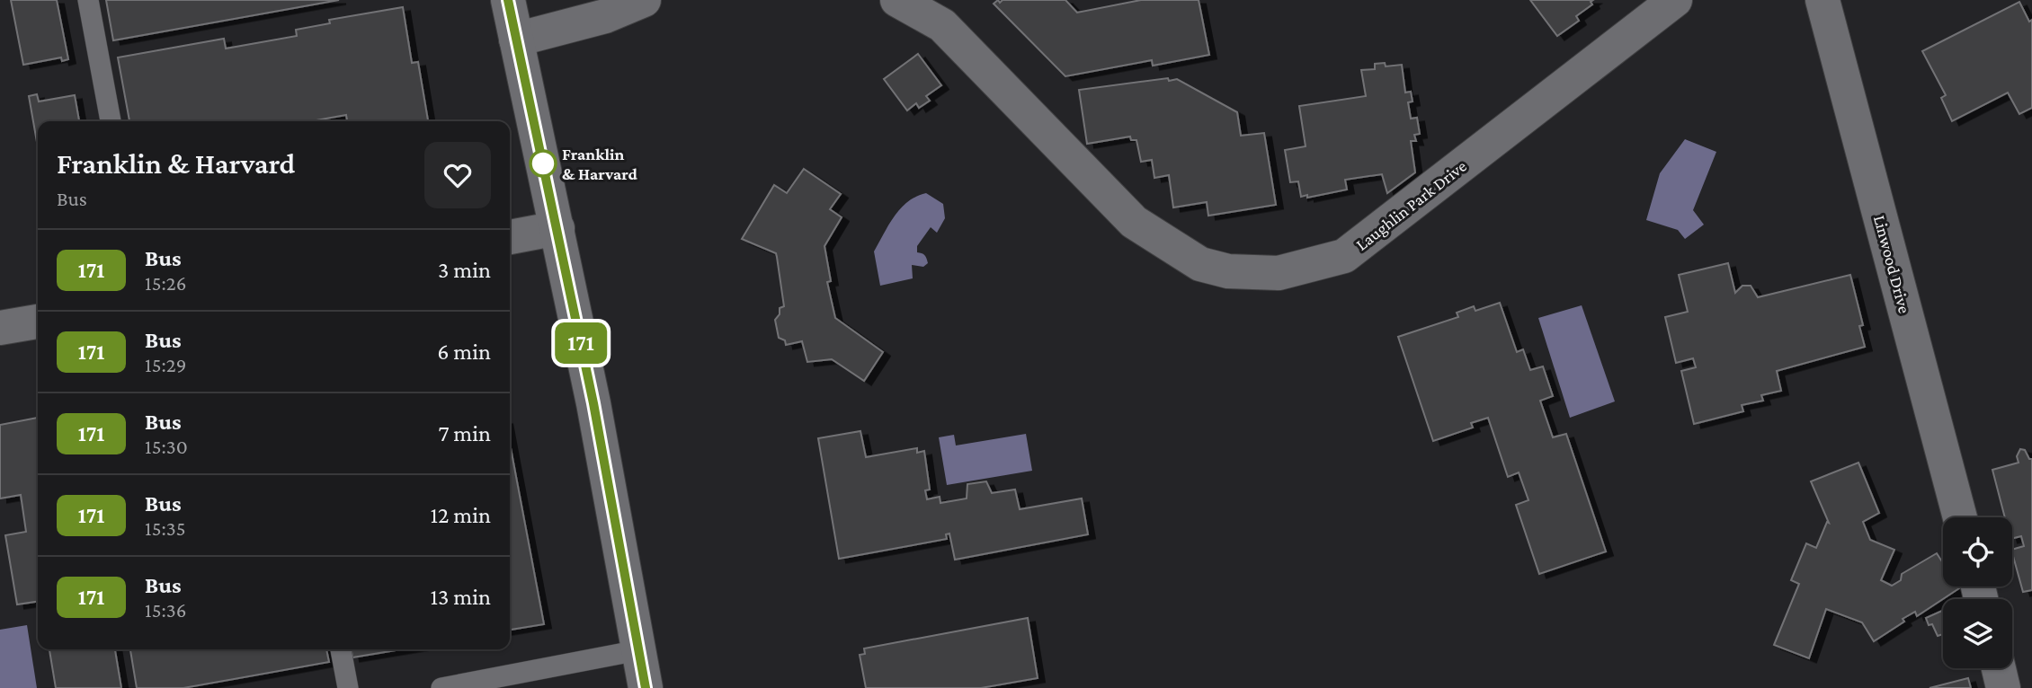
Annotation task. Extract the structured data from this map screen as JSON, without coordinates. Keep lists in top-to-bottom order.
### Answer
{
  "streets": {
    "street": ["Laughlin Park Drive", "Linwood Drive"]
  },
  "places": ["Franklin & Harvard"],
  "lines": ["bus line 171"],
  "page": {
    "on_map": "171",
    "heading": ["Franklin & Harvard", "Bus"],
    "list": [
      {
        "mark": "171",
        "name": "Bus",
        "note": "15:26",
        "value": "3 min"
      },
      {
        "mark": "171",
        "name": "Bus",
        "note": "15:29",
        "value": "6 min"
      },
      {
        "mark": "171",
        "name": "Bus",
        "note": "15:30",
        "value": "7 min"
      },
      {
        "mark": "171",
        "name": "Bus",
        "note": "15:35",
        "value": "12 min"
      },
      {
        "mark": "171",
        "name": "Bus",
        "note": "15:36",
        "value": "13 min"
      }
    ]
  }
}
